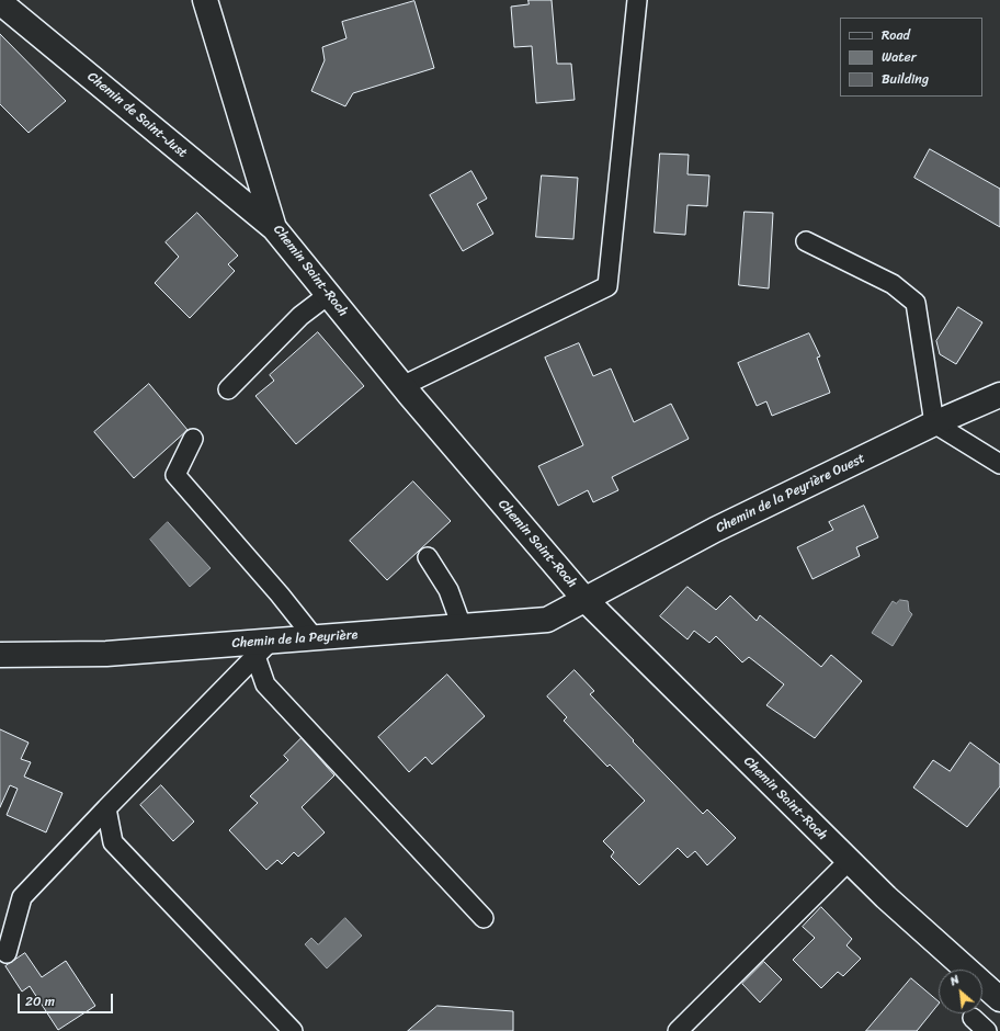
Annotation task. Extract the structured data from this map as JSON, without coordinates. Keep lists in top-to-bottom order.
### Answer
{
  "streets": {
    "street": [
      "Chemin de Saint-Just",
      "Chemin Saint-Roch",
      "Chemin de la Peyrière Ouest",
      "Chemin de la Peyrière"
    ]
  },
  "crossings": [
    ["Chemin de Saint-Just", "Chemin Saint-Roch"],
    ["Chemin Saint-Roch", "Chemin de la Peyrière Ouest"],
    ["Chemin Saint-Roch", "Chemin de la Peyrière"],
    ["Chemin de la Peyrière Ouest", "Chemin de la Peyrière"]
  ],
  "legend": ["Road", "Water", "Building"],
  "scale_bar": "20 m",
  "north": "top left"
}
